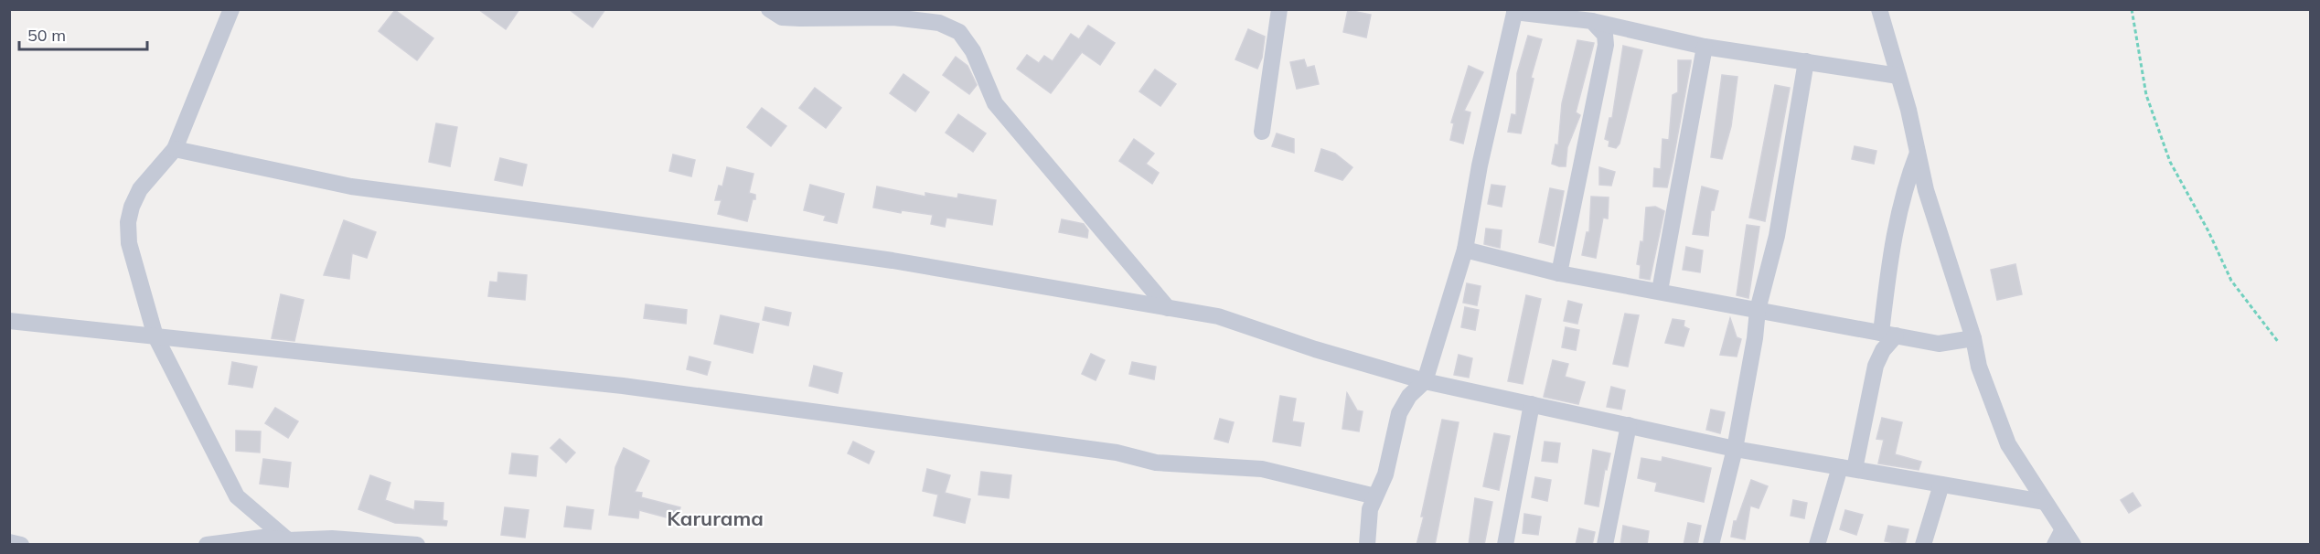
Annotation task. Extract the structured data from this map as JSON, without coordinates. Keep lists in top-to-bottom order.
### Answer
{
  "districts": ["Karurama"],
  "scale_bar": "50 m"
}
